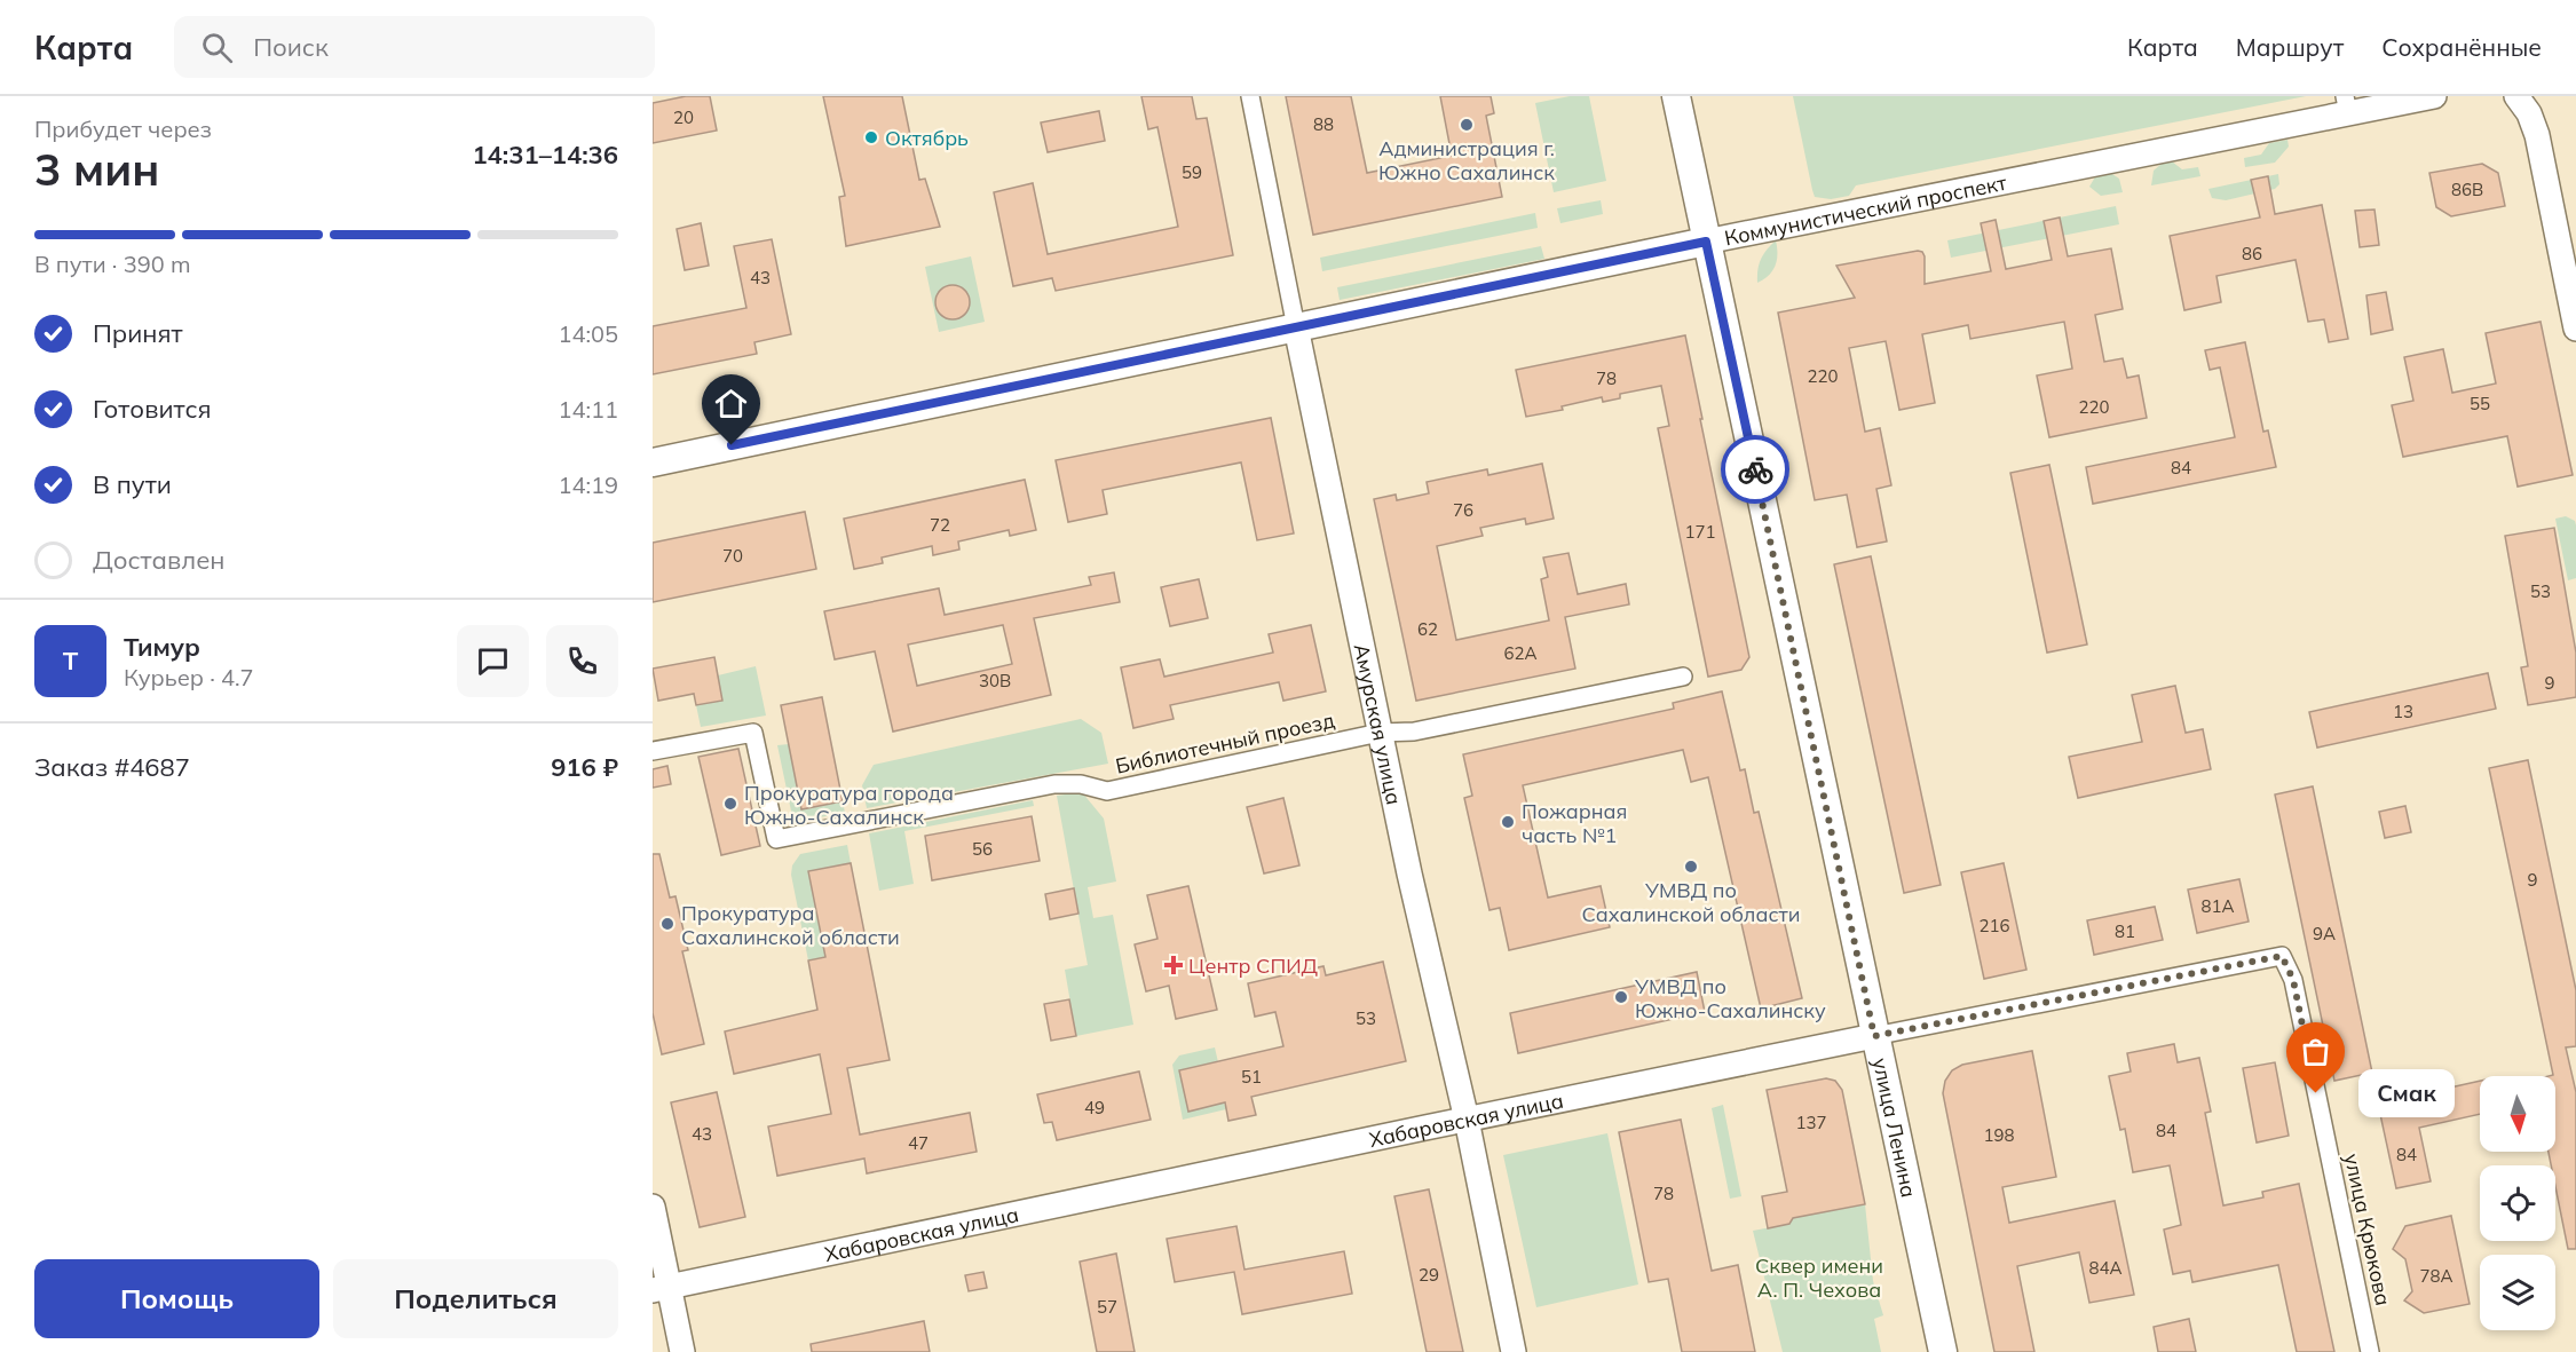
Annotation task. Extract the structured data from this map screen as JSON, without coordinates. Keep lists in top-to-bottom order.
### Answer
{
  "streets": {
    "main road": ["Коммунистический проспект", "улица Ленина"],
    "street": [
      "Амурская улица",
      "Библиотечный проезд",
      "Хабаровская улица",
      "улица Крюкова"
    ]
  },
  "crossings": [
    ["Коммунистический проспект", "Амурская улица"],
    ["Коммунистический проспект", "улица Ленина"],
    ["Амурская улица", "Библиотечный проезд"],
    ["Амурская улица", "Хабаровская улица"],
    ["Хабаровская улица", "улица Ленина"],
    ["Хабаровская улица", "улица Крюкова"]
  ],
  "parks": ["Сквер имени А. П. Чехова"],
  "places": {
    "other": [
      "Администрация г. Южно Сахалинск",
      "Октябрь",
      "Прокуратура города Южно-Сахалинск",
      "Пожарная часть №1",
      "УМВД по Сахалинской области",
      "Прокуратура Сахалинской области",
      "УМВД по Южно-Сахалинску",
      "Смак"
    ],
    "health": ["Центр СПИД"]
  },
  "house_numbers": [
    "20",
    "88",
    "59",
    "86В",
    "86",
    "43",
    "220",
    "78",
    "55",
    "220",
    "84",
    "76",
    "72",
    "171",
    "70",
    "53",
    "62",
    "62А",
    "30В",
    "9",
    "13",
    "56",
    "9",
    "81А",
    "216",
    "81",
    "9А",
    "53",
    "51",
    "49",
    "137",
    "84",
    "43",
    "198",
    "47",
    "84",
    "78",
    "84А",
    "29",
    "78А",
    "57"
  ],
  "north": "bottom",
  "page": {
    "header": "Карта",
    "search": "Поиск",
    "nav": ["Карта", "Маршрут", "Сохранённые"],
    "heading": ["3 мин", "Прибудет через", "14:31–14:36"],
    "panel": [
      "Тимур",
      "Курьер · 4.7",
      "Заказ #4687",
      "916 ₽"
    ],
    "bar": "В пути · 390 m",
    "list": [
      ["Принят", "14:05"],
      ["Готовится", "14:11"],
      ["В пути", "14:19"],
      "Доставлен"
    ],
    "round": "Т",
    "bubble": "Смак",
    "buttons": ["Помощь", "Поделиться"]
  }
}
